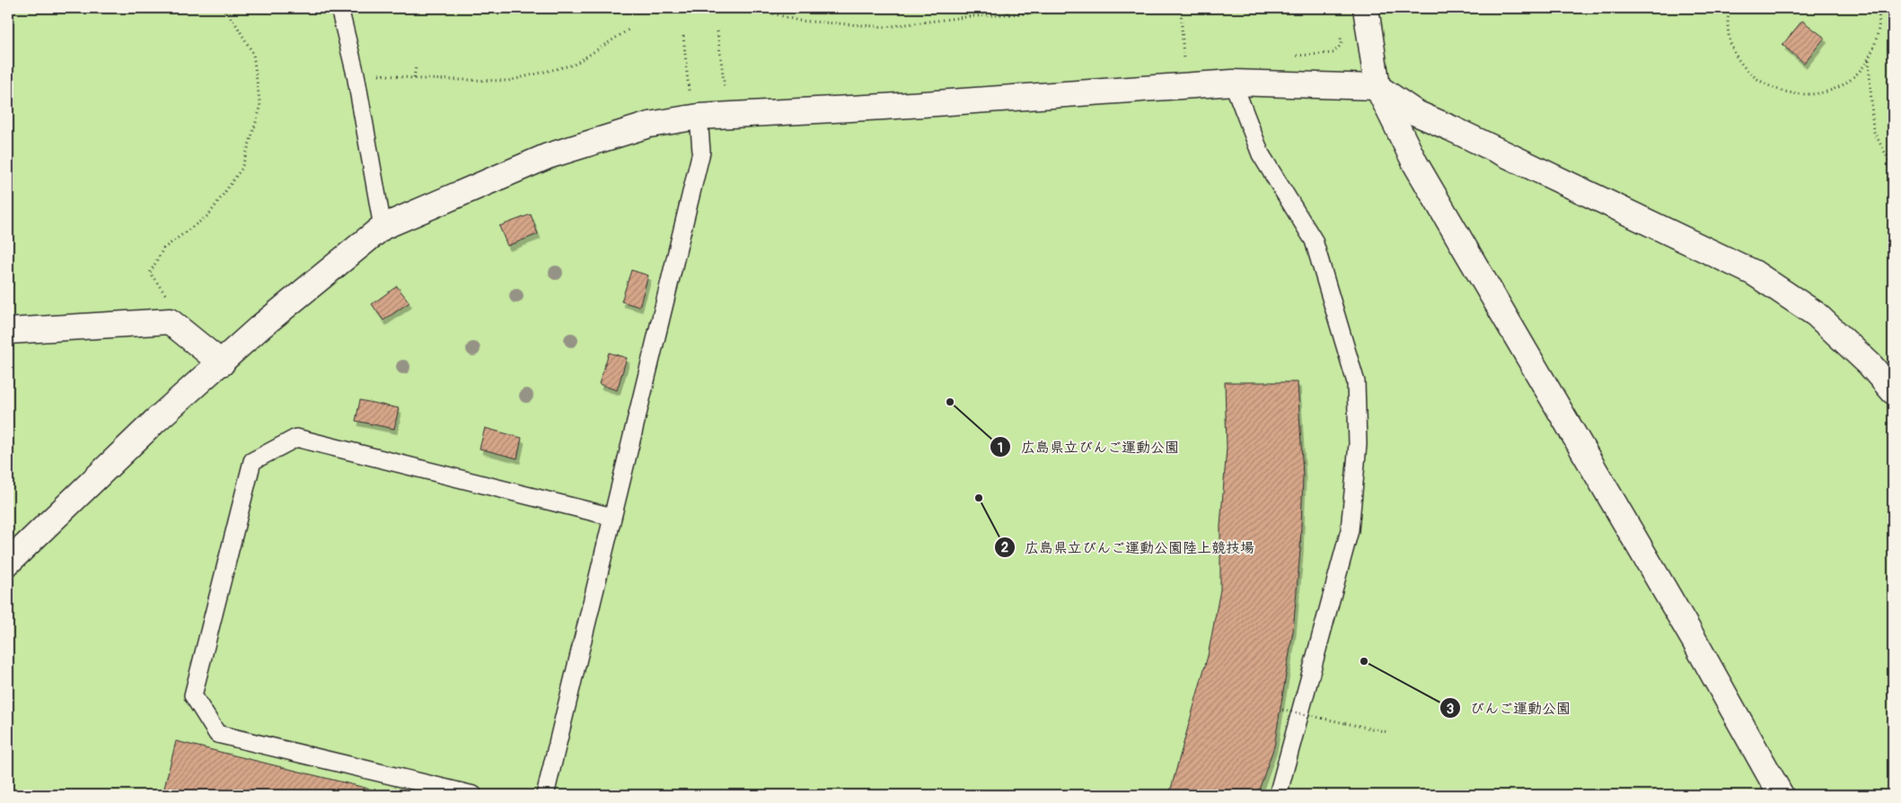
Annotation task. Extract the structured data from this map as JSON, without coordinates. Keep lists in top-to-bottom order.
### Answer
{
  "places": ["広島県立びんご運動公園", "広島県立びんご運動公園陸上競技場", "びんご運動公園"]
}
